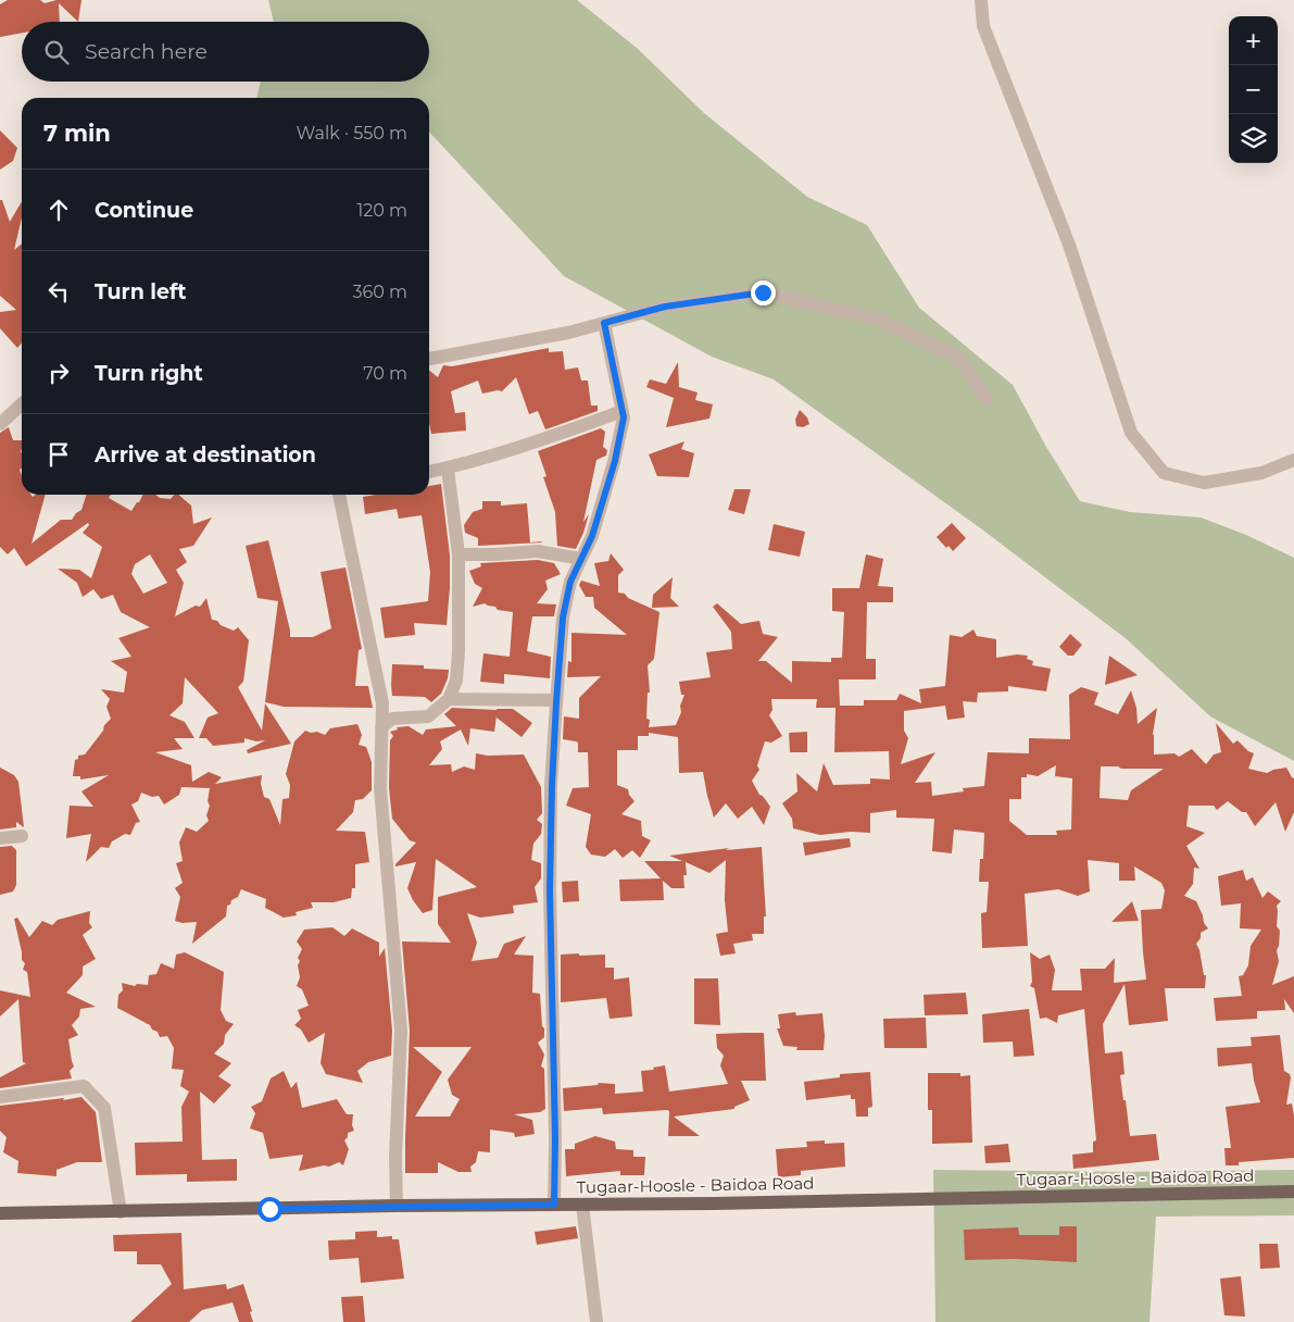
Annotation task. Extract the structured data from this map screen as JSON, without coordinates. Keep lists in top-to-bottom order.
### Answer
{
  "streets": {
    "main road": ["Tugaar-Hoosle - Baidoa Road"]
  },
  "page": {
    "map_buttons": ["+", "−"],
    "search": "Search here",
    "heading": ["7 min", "Walk · 550 m"],
    "list": [
      ["Continue", "120 m"],
      ["Turn left", "360 m"],
      ["Turn right", "70 m"],
      "Arrive at destination"
    ]
  }
}
